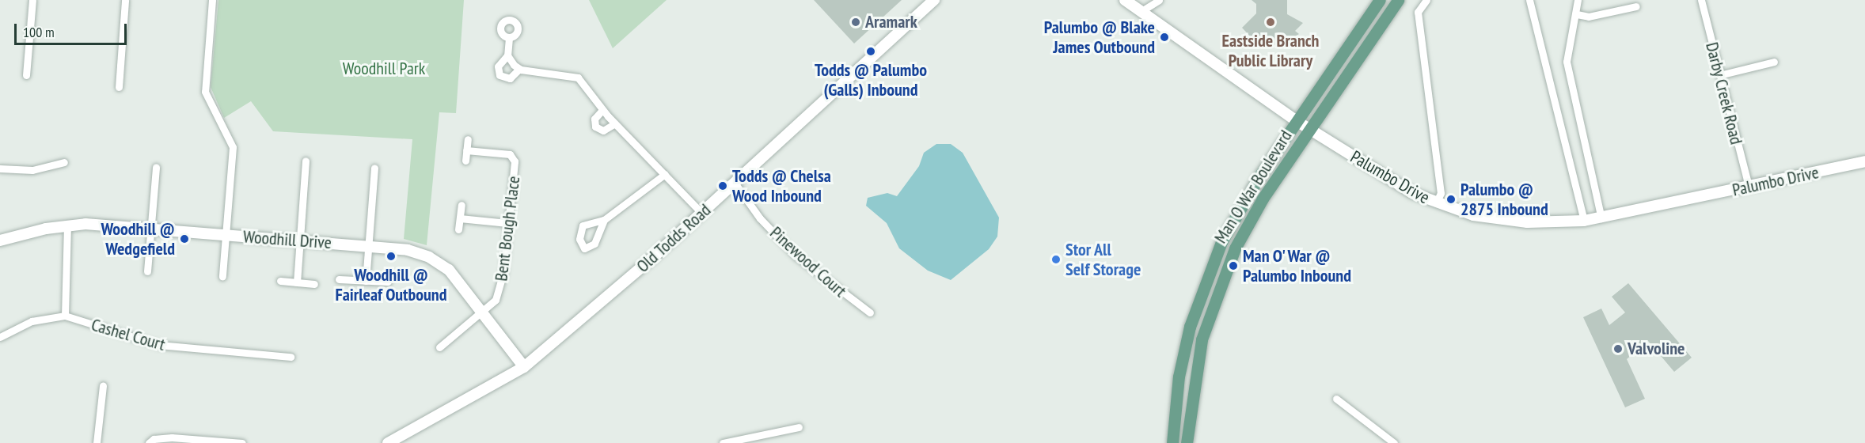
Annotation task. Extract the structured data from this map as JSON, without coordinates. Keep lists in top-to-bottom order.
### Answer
{
  "streets": {
    "main road": ["Man O War Boulevard"],
    "street": [
      "Darby Creek Road",
      "Palumbo Drive",
      "Bent Bough Place",
      "Old Todds Road",
      "Woodhill Drive",
      "Pinewood Court",
      "Cashel Court"
    ]
  },
  "crossings": [
    ["Darby Creek Road", "Palumbo Drive"],
    ["Palumbo Drive", "Man O War Boulevard"],
    ["Bent Bough Place", "Woodhill Drive"],
    ["Old Todds Road", "Woodhill Drive"],
    ["Old Todds Road", "Pinewood Court"]
  ],
  "parks": ["Woodhill Park"],
  "places": [
    "Aramark",
    "Eastside Branch Public Library",
    "Palumbo @ Blake James Outbound",
    "Todds @ Palumbo (Galls) Inbound",
    "Todds @ Chelsa Wood Inbound",
    "Palumbo @ 2875 Inbound",
    "Woodhill @ Wedgefield",
    "Woodhill @ Fairleaf Outbound",
    "Stor All Self Storage",
    "Man O' War @ Palumbo Inbound",
    "Valvoline"
  ],
  "scale_bar": "100 m"
}
